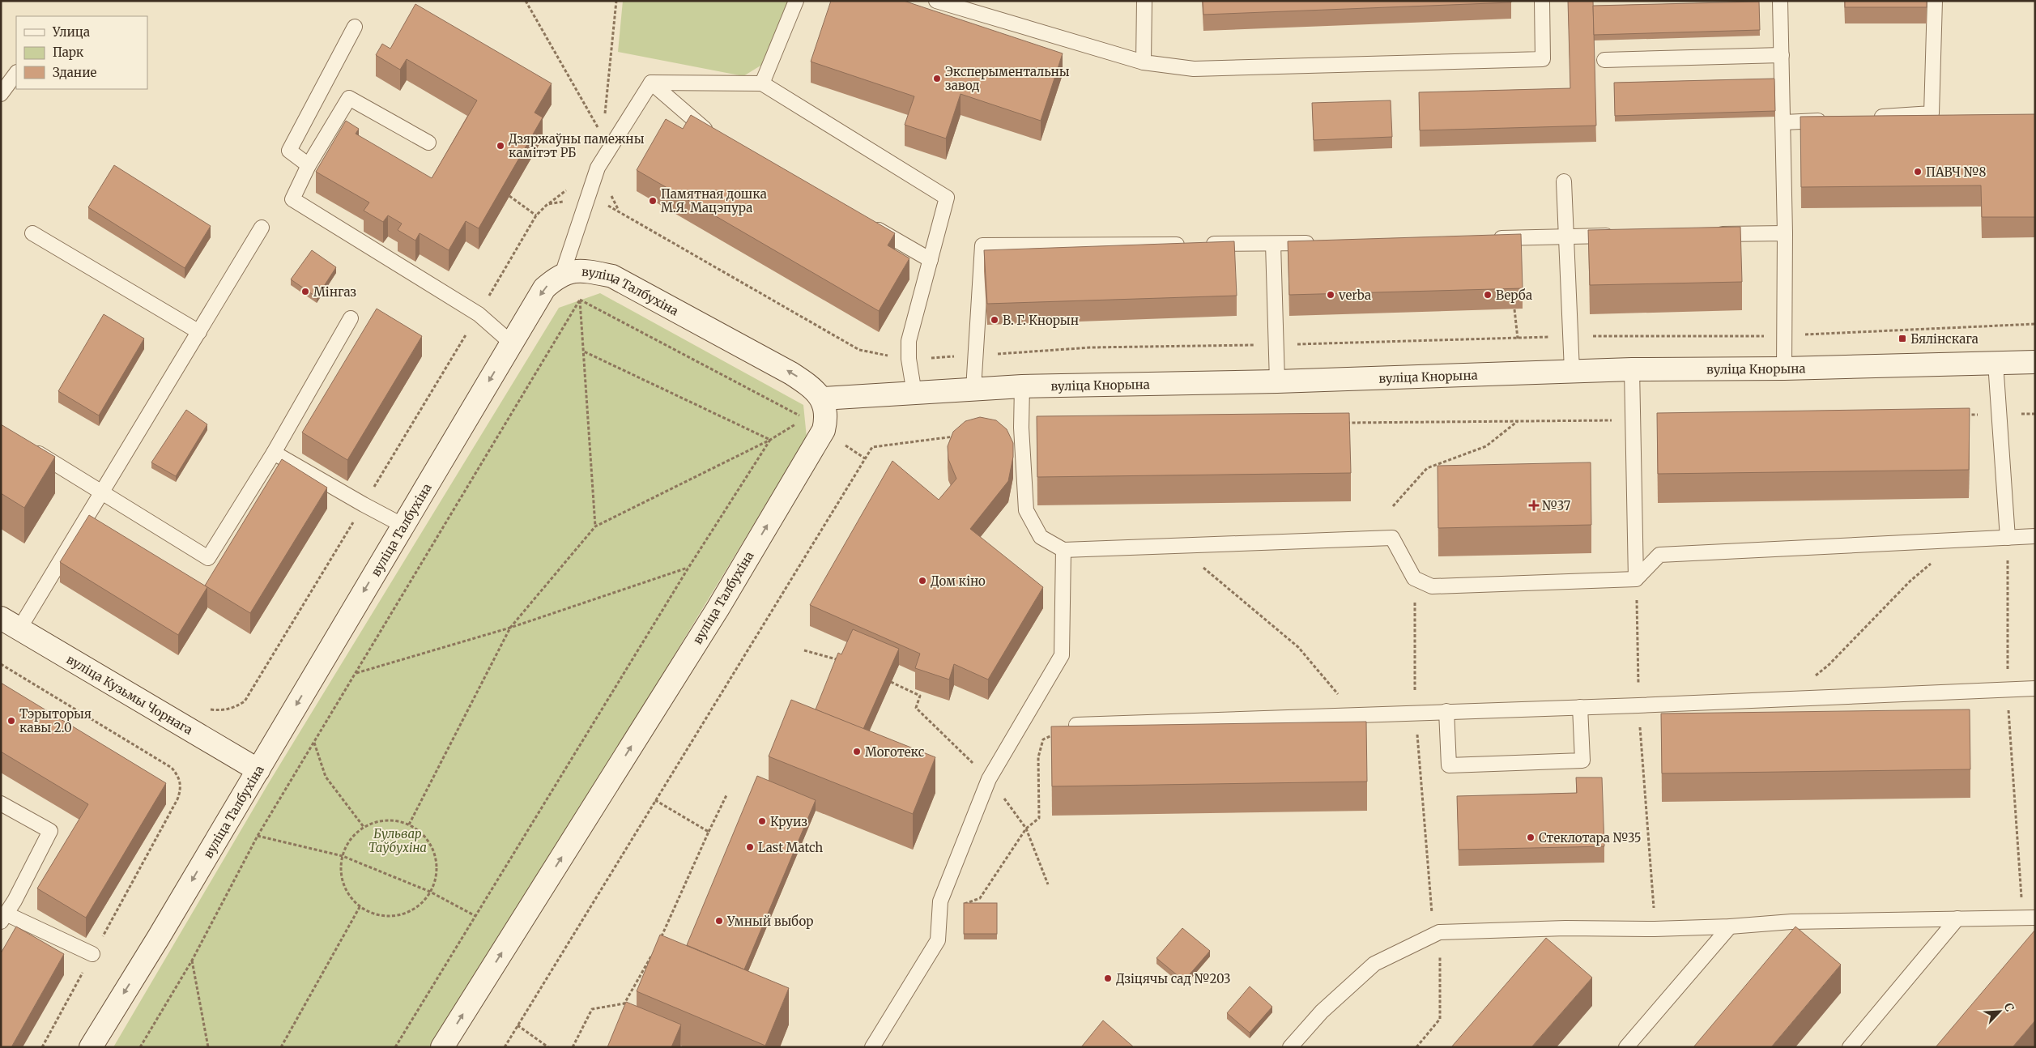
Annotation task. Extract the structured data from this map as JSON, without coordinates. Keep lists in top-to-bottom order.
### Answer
{
  "streets": {
    "main road": ["вуліца Талбухіна", "вуліца Кнорына", "вуліца Кузьмы Чорнага"]
  },
  "crossings": [
    ["вуліца Талбухіна", "вуліца Кнорына"],
    ["вуліца Талбухіна", "вуліца Кузьмы Чорнага"]
  ],
  "parks": ["Бульвар Таўбухіна"],
  "places": {
    "other": [
      "Эксперыментальны завод",
      "Дзяржаўны памежны камітэт РБ",
      "ПАВЧ №8",
      "Памятная дошка М.Я. Мацэпура",
      "Мінгаз",
      "verba",
      "Верба",
      "В. Г. Кнорын",
      "Дом кіно",
      "Тэрыторыя кавы 2.0",
      "Моготекс",
      "Круиз",
      "Стеклотара №35",
      "Last Match",
      "Умный выбор",
      "Дзіцячы сад №203"
    ],
    "transit": ["Бялінскага"],
    "health": ["№37"]
  },
  "legend": ["Улица", "Парк", "Здание"],
  "north": "top right"
}
